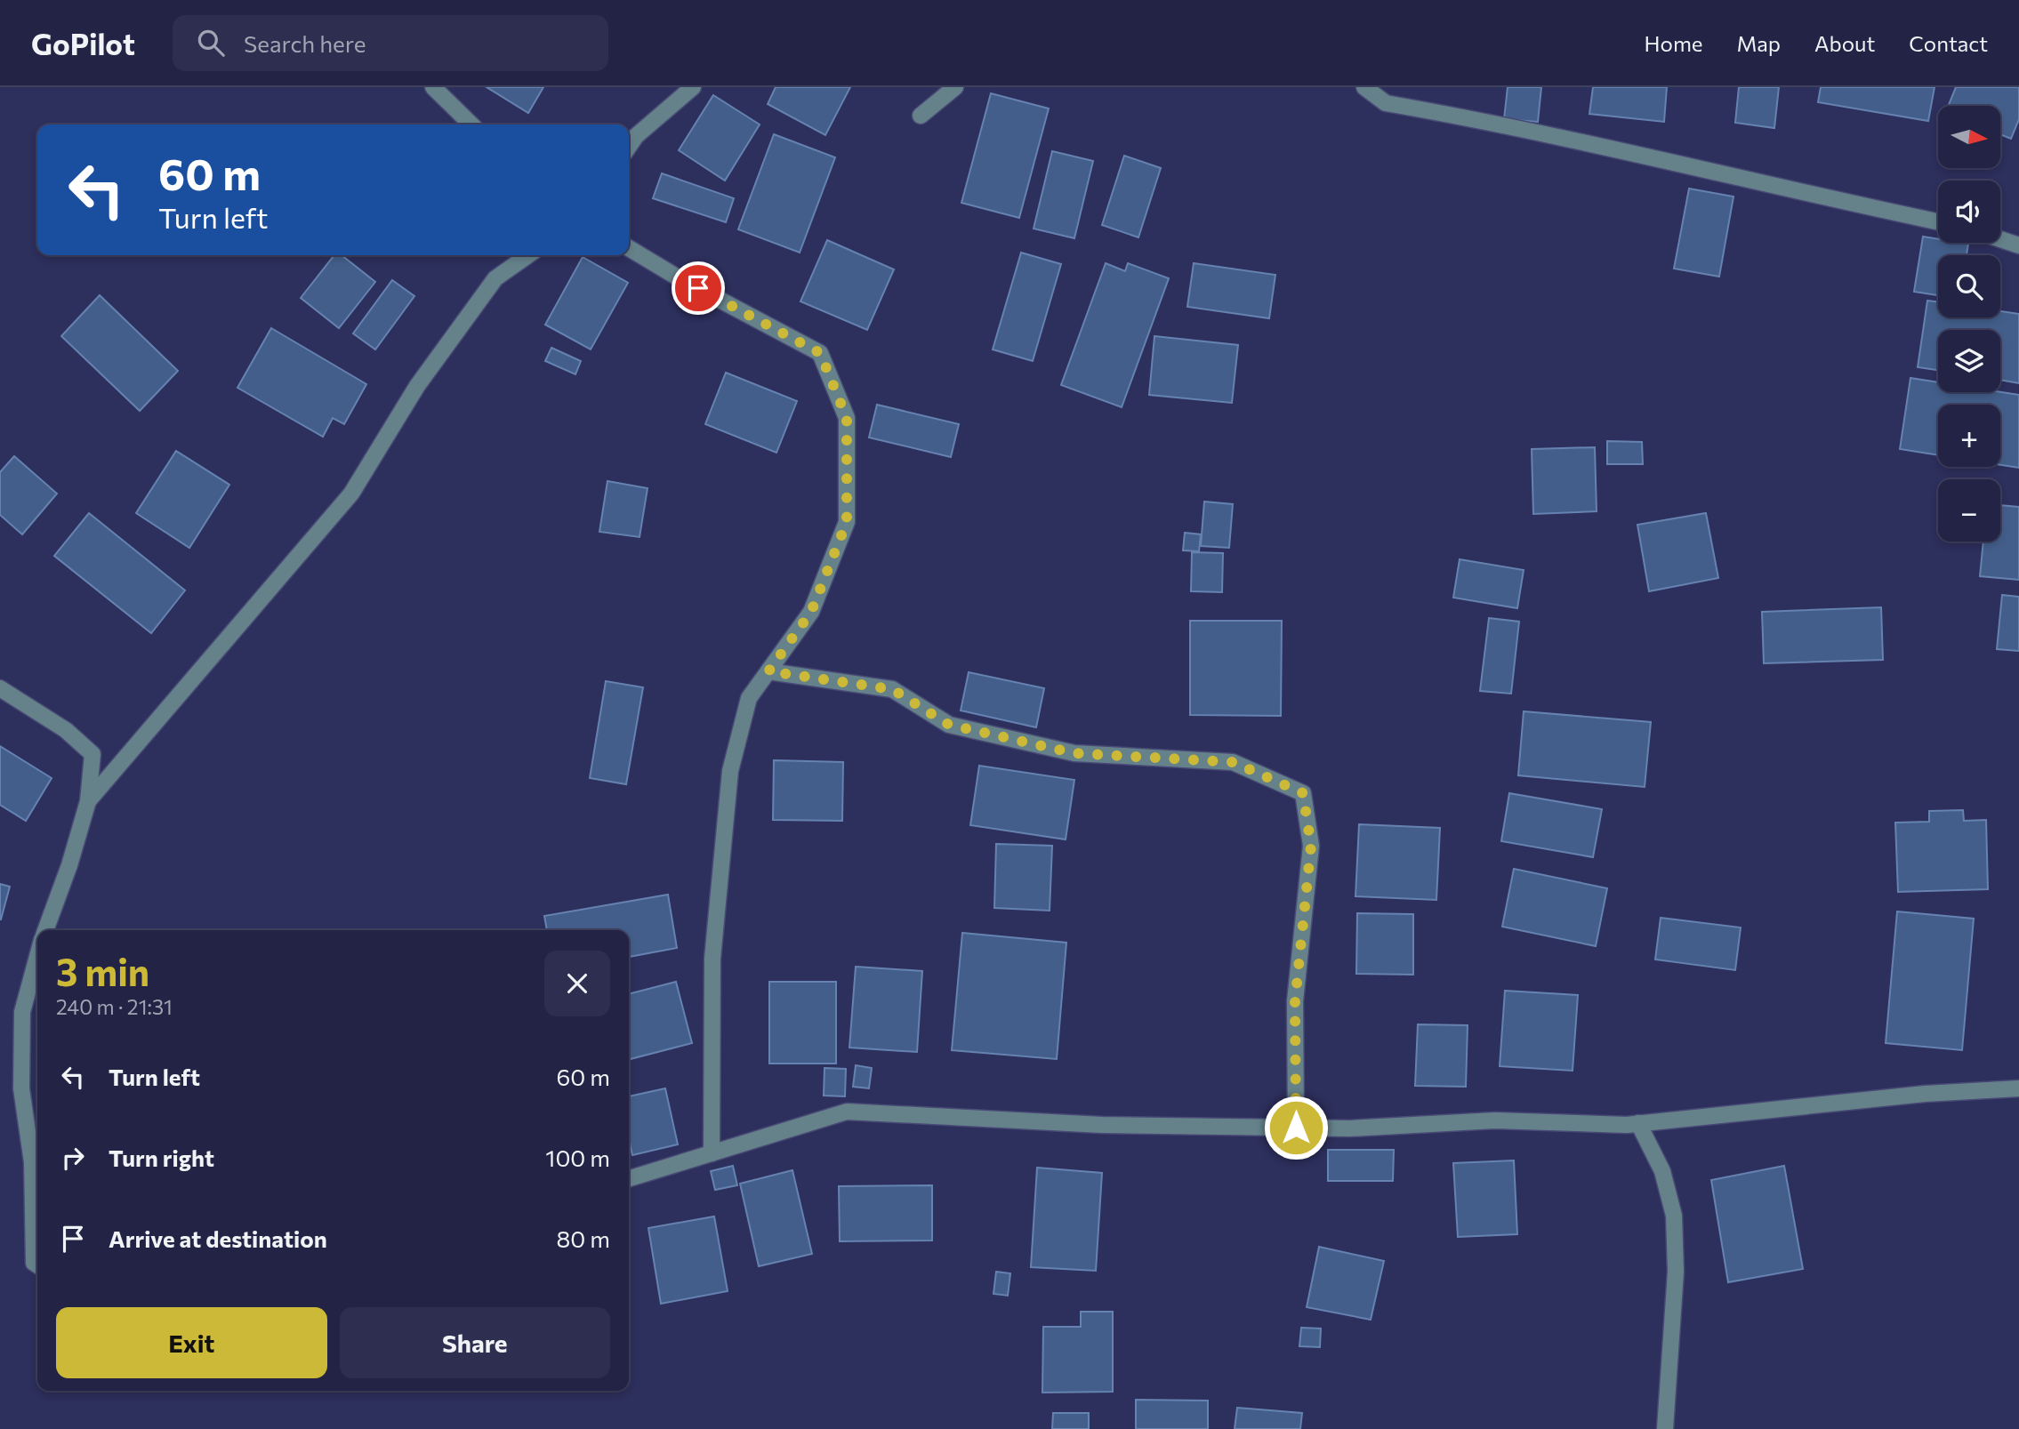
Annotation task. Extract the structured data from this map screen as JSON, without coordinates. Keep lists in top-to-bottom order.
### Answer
{
  "north": "right",
  "page": {
    "header": "GoPilot",
    "search": "Search here",
    "nav": [
      "Home",
      "Map",
      "About",
      "Contact"
    ],
    "map_buttons": ["+", "−"],
    "turn": ["60 m", "Turn left"],
    "heading": ["3 min", "240 m · 21:31"],
    "list": [
      {
        "name": "Turn left",
        "value": "60 m"
      },
      {
        "name": "Turn right",
        "value": "100 m"
      },
      {
        "name": "Arrive at destination",
        "value": "80 m"
      }
    ],
    "buttons": ["Exit", "Share"]
  }
}
